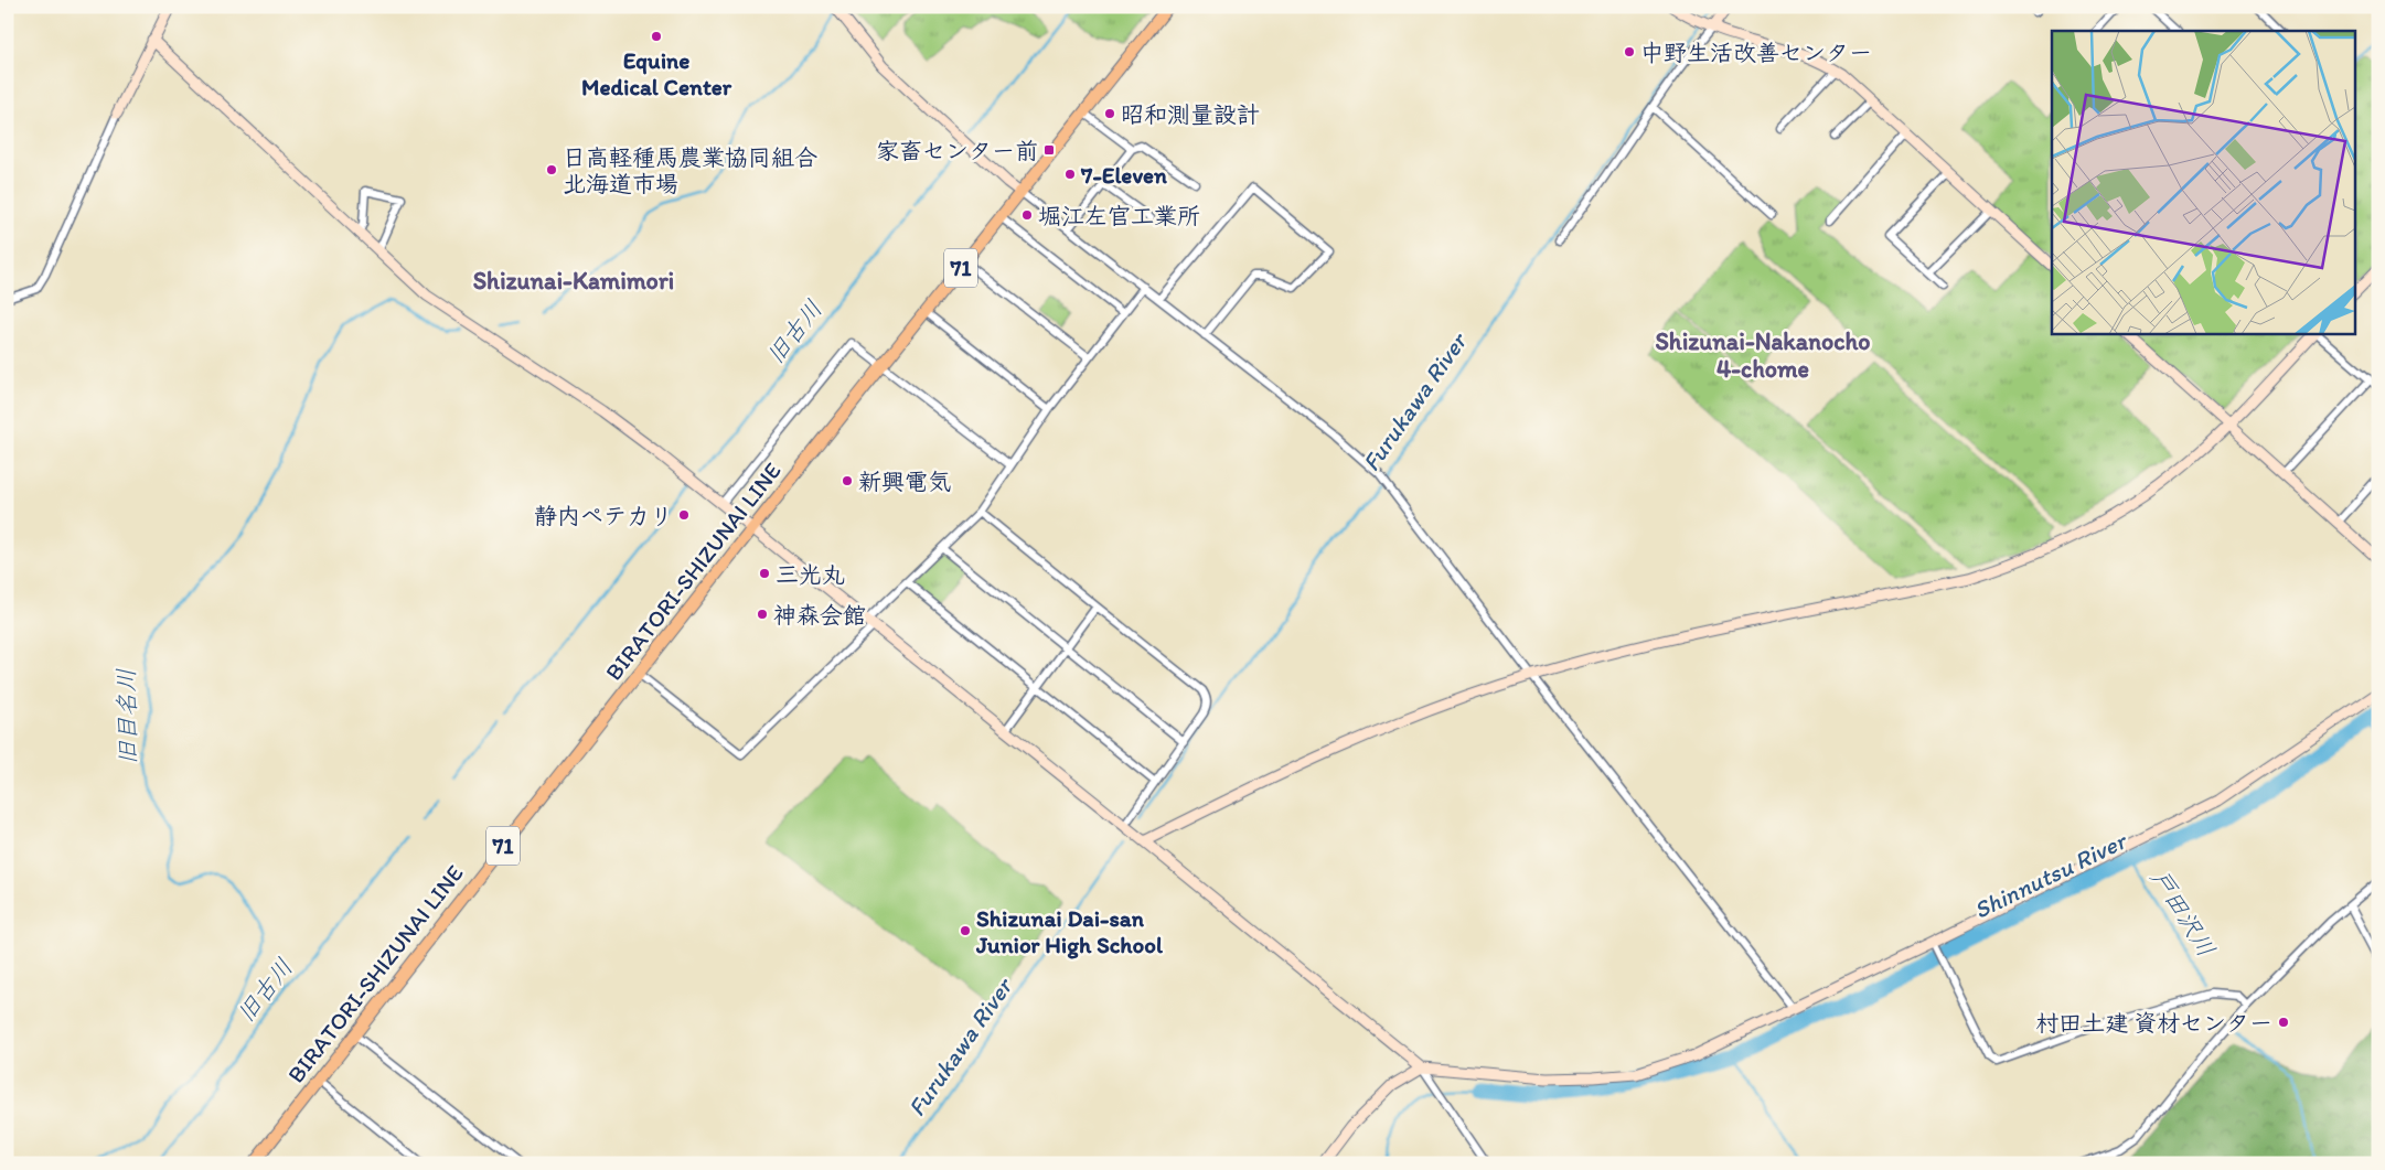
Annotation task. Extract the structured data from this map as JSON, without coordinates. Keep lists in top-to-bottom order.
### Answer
{
  "streets": {
    "main road": ["71", "BIRATORI-SHIZUNAI LINE"]
  },
  "districts": ["Shizunai-Kamimori", "Shizunai-Nakanocho 4-chome"],
  "water": [
    "旧古川",
    "Furukawa River",
    "旧目名川",
    "Shinnutsu River",
    "戸田沢川"
  ],
  "places": {
    "other": [
      "Equine Medical Center",
      "中野生活改善センター",
      "昭和測量設計",
      "日高軽種馬農業協同組合 北海道市場",
      "7-Eleven",
      "堀江左官工業所",
      "新興電気",
      "静内ぺテカリ",
      "三光丸",
      "神森会館",
      "Shizunai Dai-san Junior High School",
      "村田土建 資材センター"
    ],
    "transit": ["家畜センター前"]
  }
}
